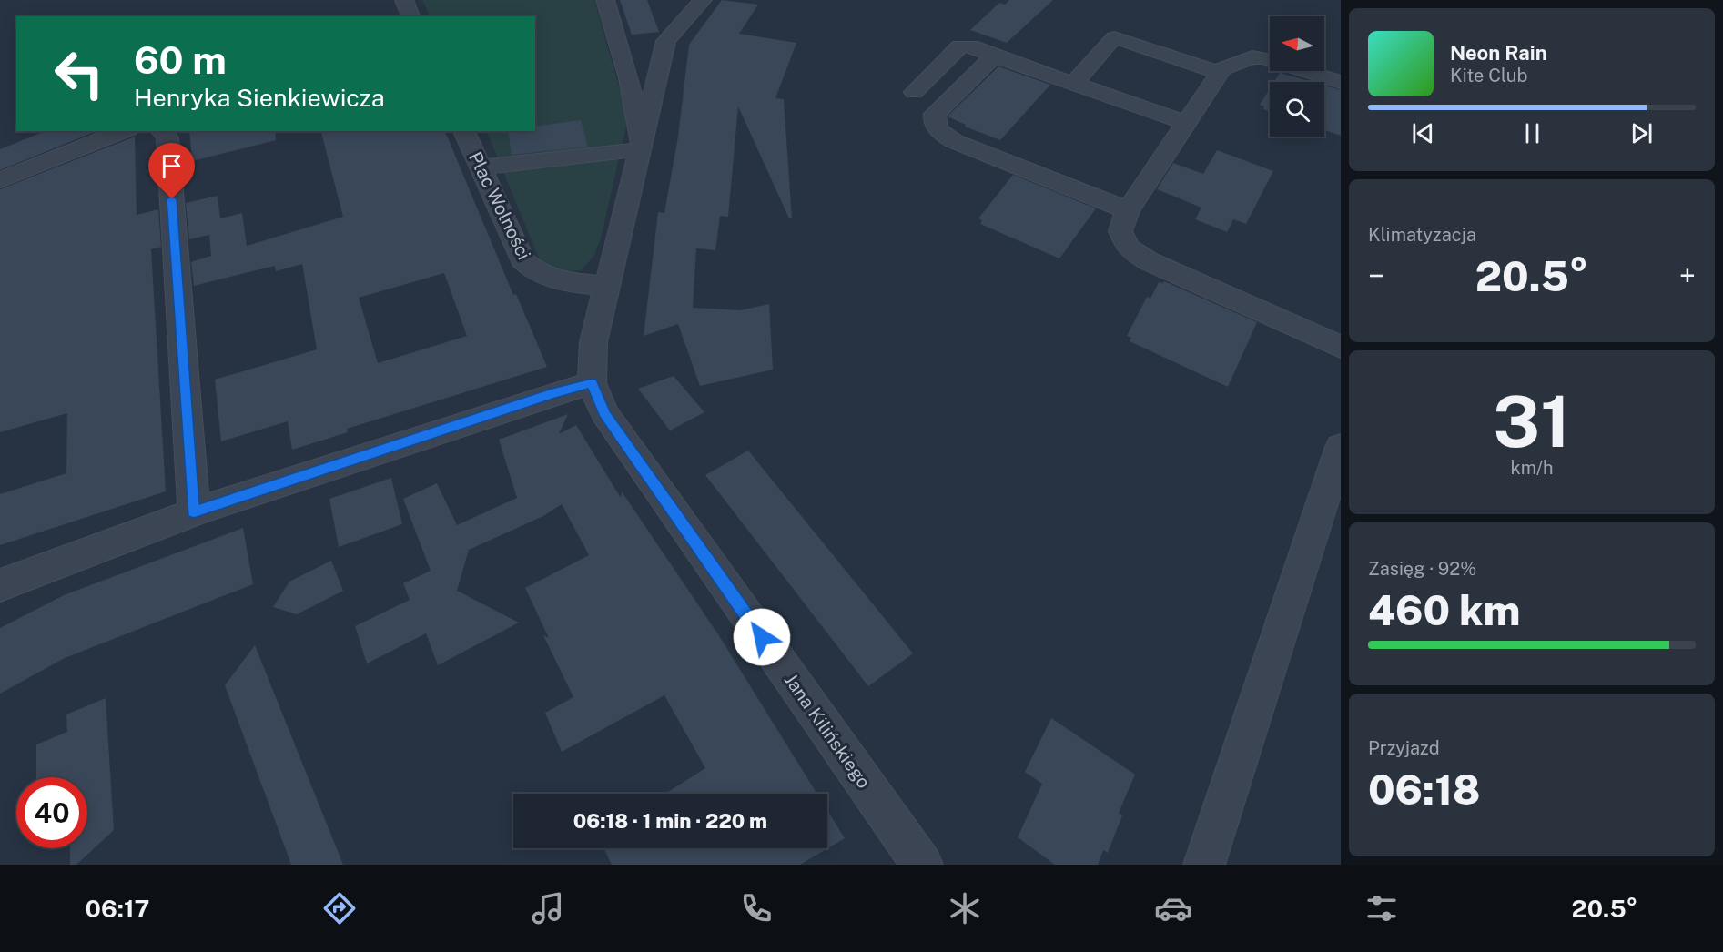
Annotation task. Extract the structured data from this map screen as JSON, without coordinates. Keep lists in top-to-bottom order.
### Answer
{
  "streets": {
    "street": ["Plac Wolności", "Jana Kilińskiego"]
  },
  "north": "left",
  "page": {
    "turn": ["60 m", "Henryka Sienkiewicza"],
    "song": ["Neon Rain", "Kite Club"],
    "tile": [
      "Klimatyzacja",
      ["31", "km/h"],
      ["Zasięg · 92%", "460 km"],
      ["Przyjazd", "06:18"]
    ],
    "heat": ["−", "20.5°", "+"],
    "limit": "40",
    "trip": "06:18 · 1 min · 220 m",
    "tabs": ["06:17", "20.5°"]
  }
}
